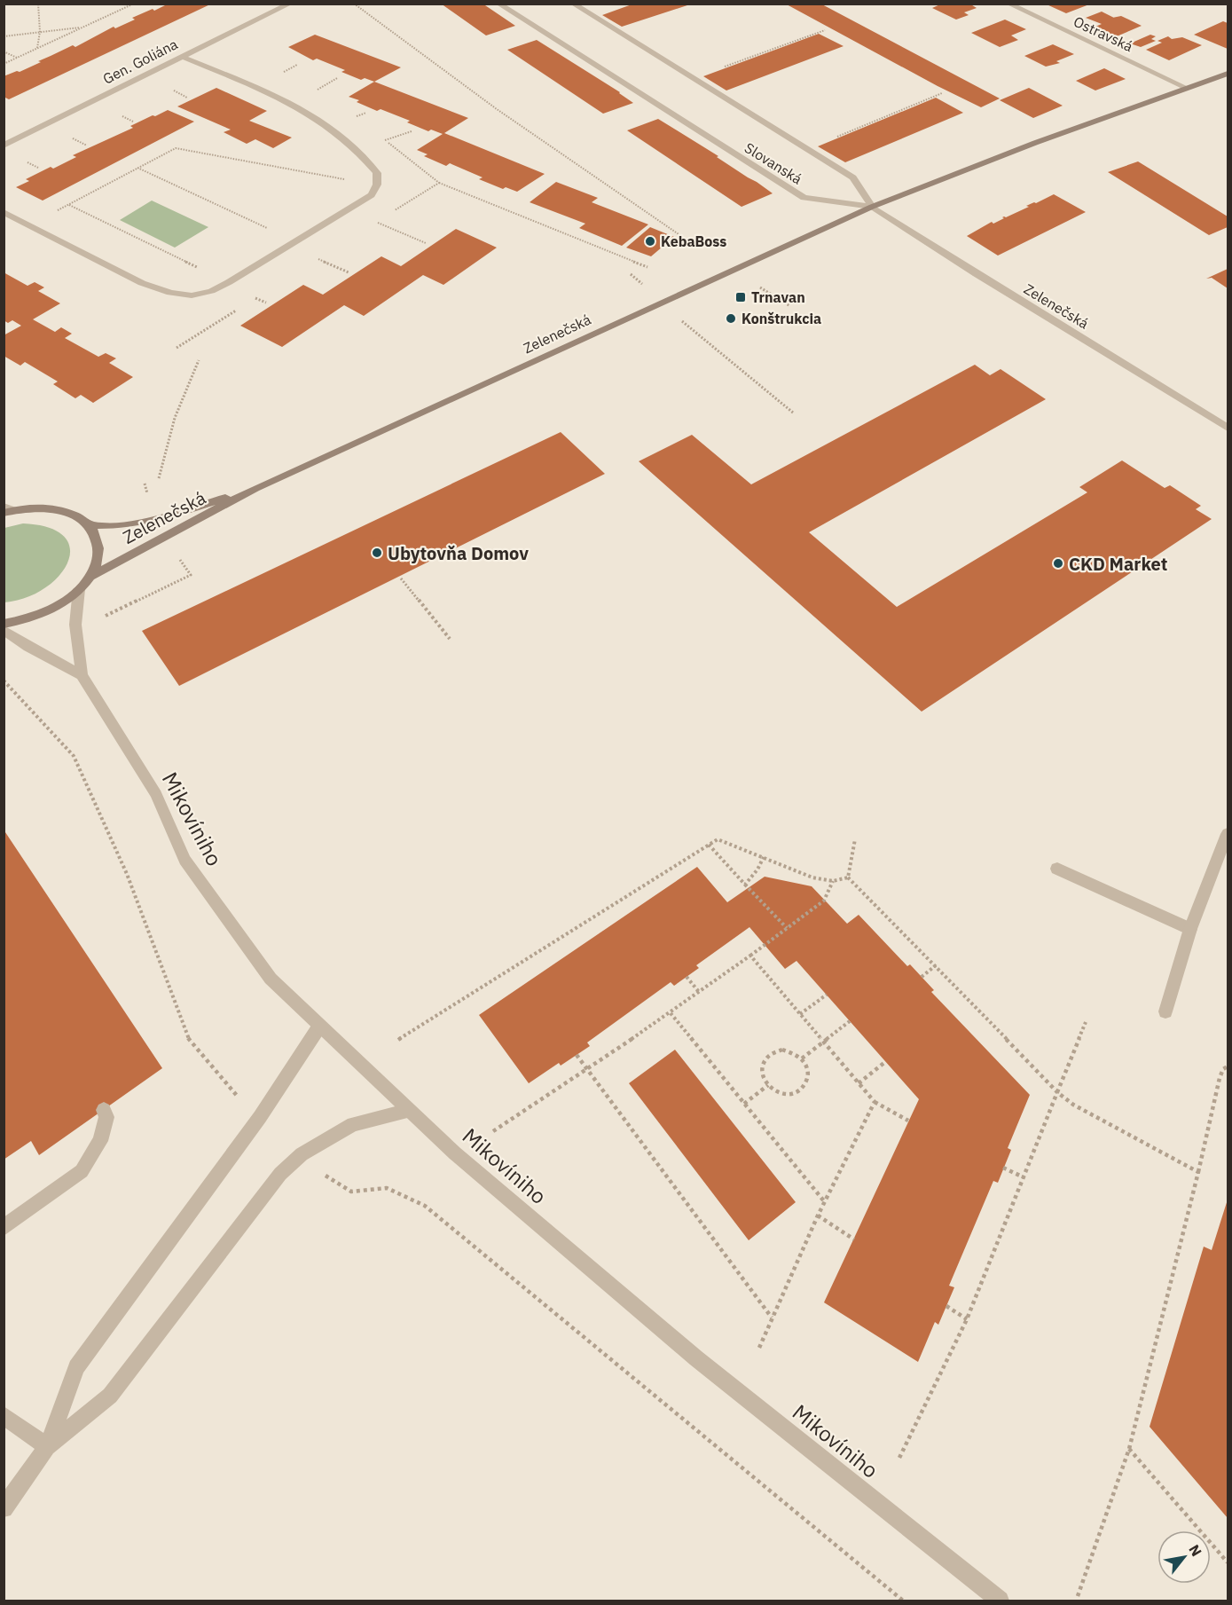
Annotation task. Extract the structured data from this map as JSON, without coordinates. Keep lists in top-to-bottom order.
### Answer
{
  "streets": {
    "street": [
      "Ostravská",
      "Gen. Goliána",
      "Slovanská",
      "Zelenečská",
      "Mikovíniho"
    ]
  },
  "crossings": [
    ["Ostravská", "Zelenečská"],
    ["Slovanská", "Zelenečská"],
    ["Zelenečská", "Mikovíniho"]
  ],
  "places": {
    "other": [
      "KebaBoss",
      "Konštrukcia",
      "Ubytovňa Domov",
      "CKD Market"
    ],
    "transit": ["Trnavan"]
  },
  "north": "top right"
}
